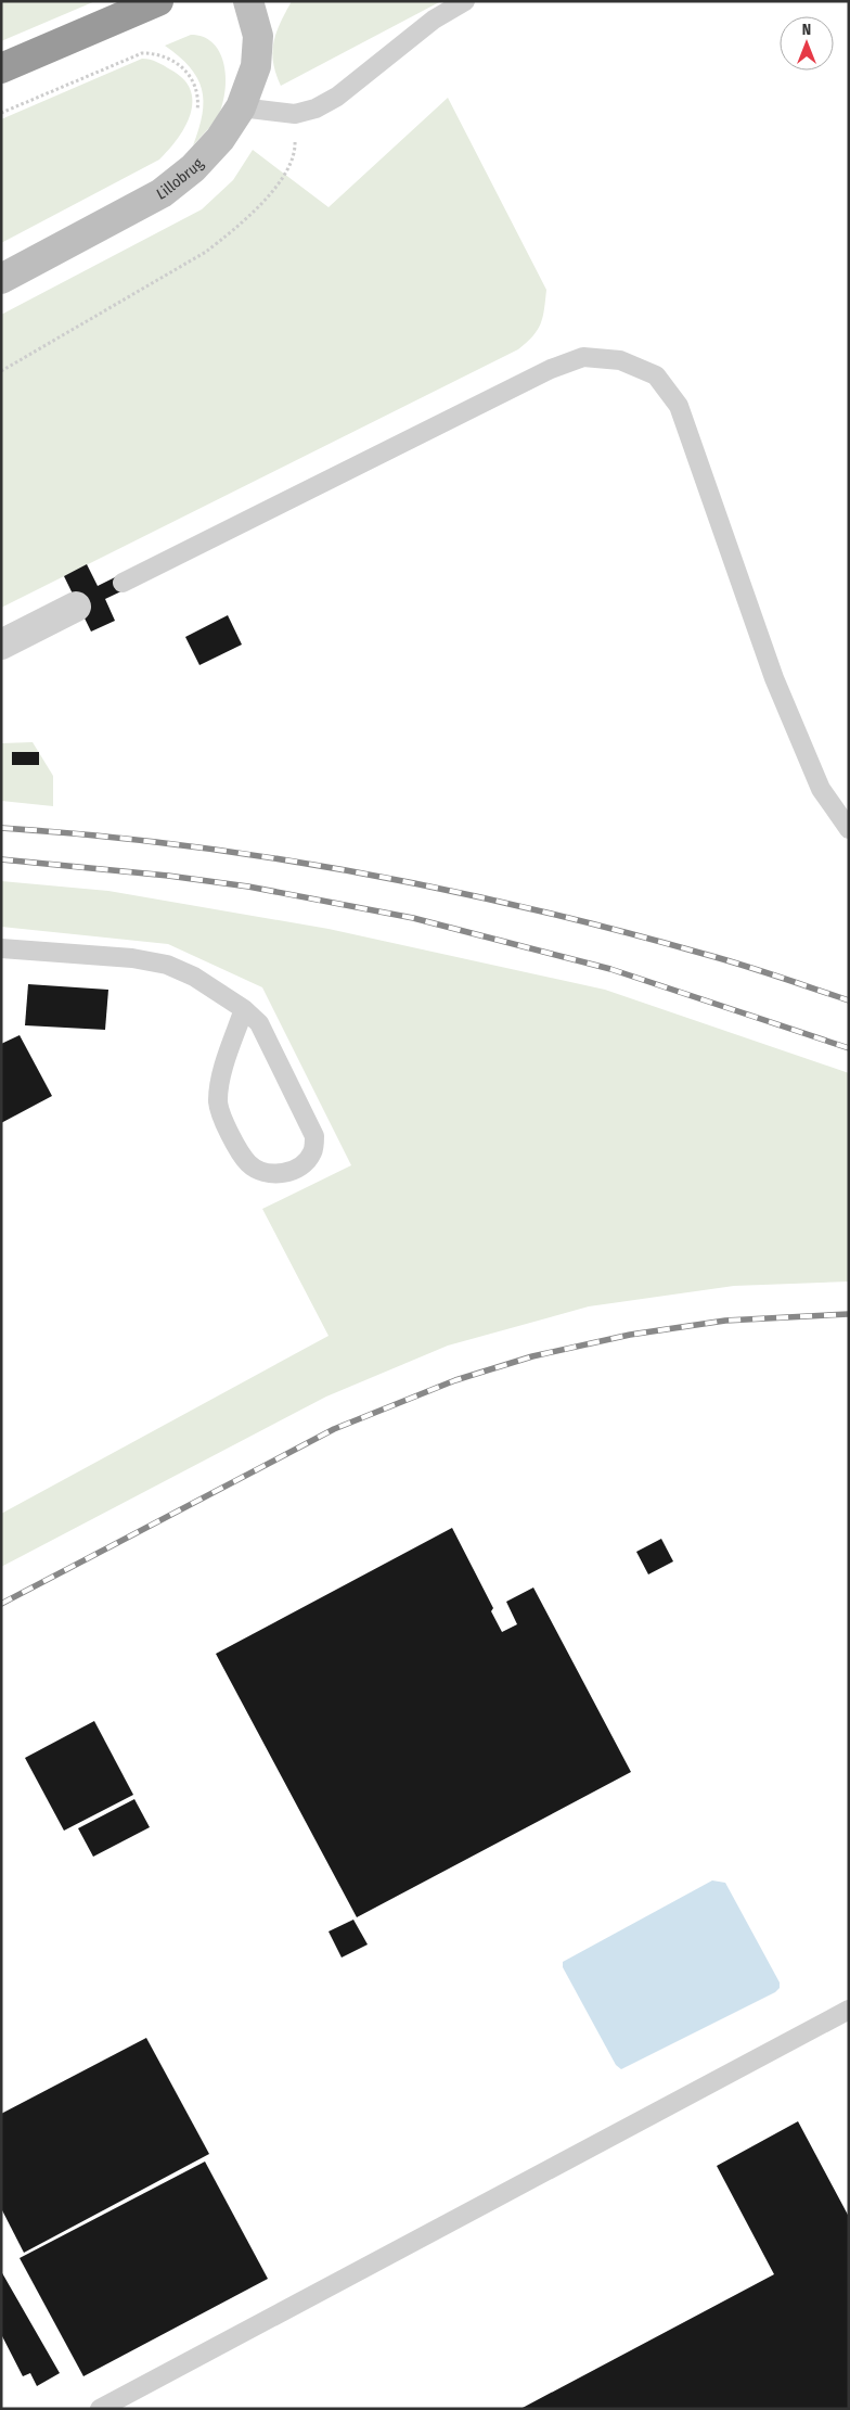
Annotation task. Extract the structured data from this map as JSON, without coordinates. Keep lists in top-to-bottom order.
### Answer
{
  "streets": {
    "street": ["Lillobrug"]
  },
  "north": "top"
}
